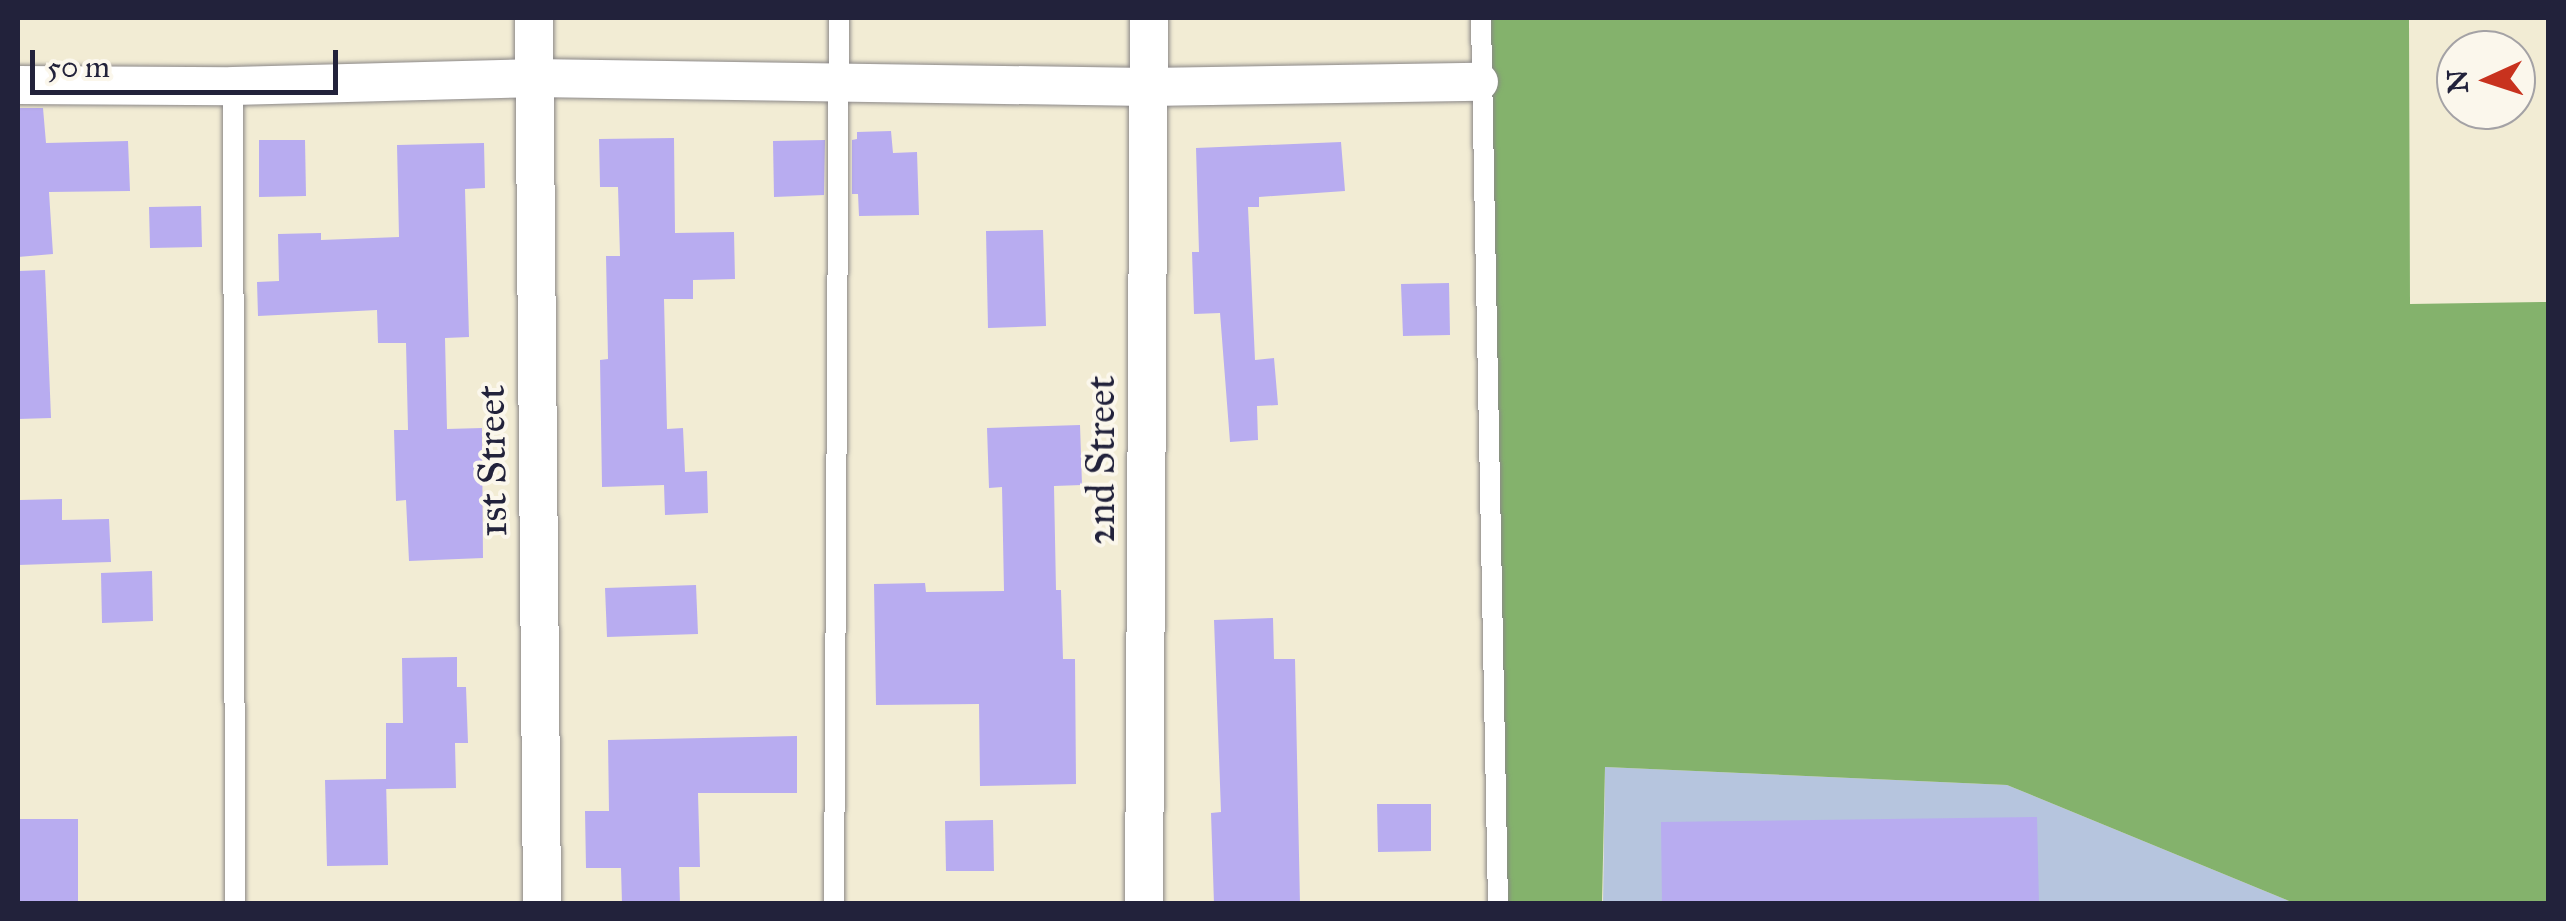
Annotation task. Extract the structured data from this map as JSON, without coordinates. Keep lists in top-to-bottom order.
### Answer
{
  "streets": {
    "street": ["2nd Street", "1st Street"]
  },
  "scale_bar": "50 m",
  "north": "left"
}
